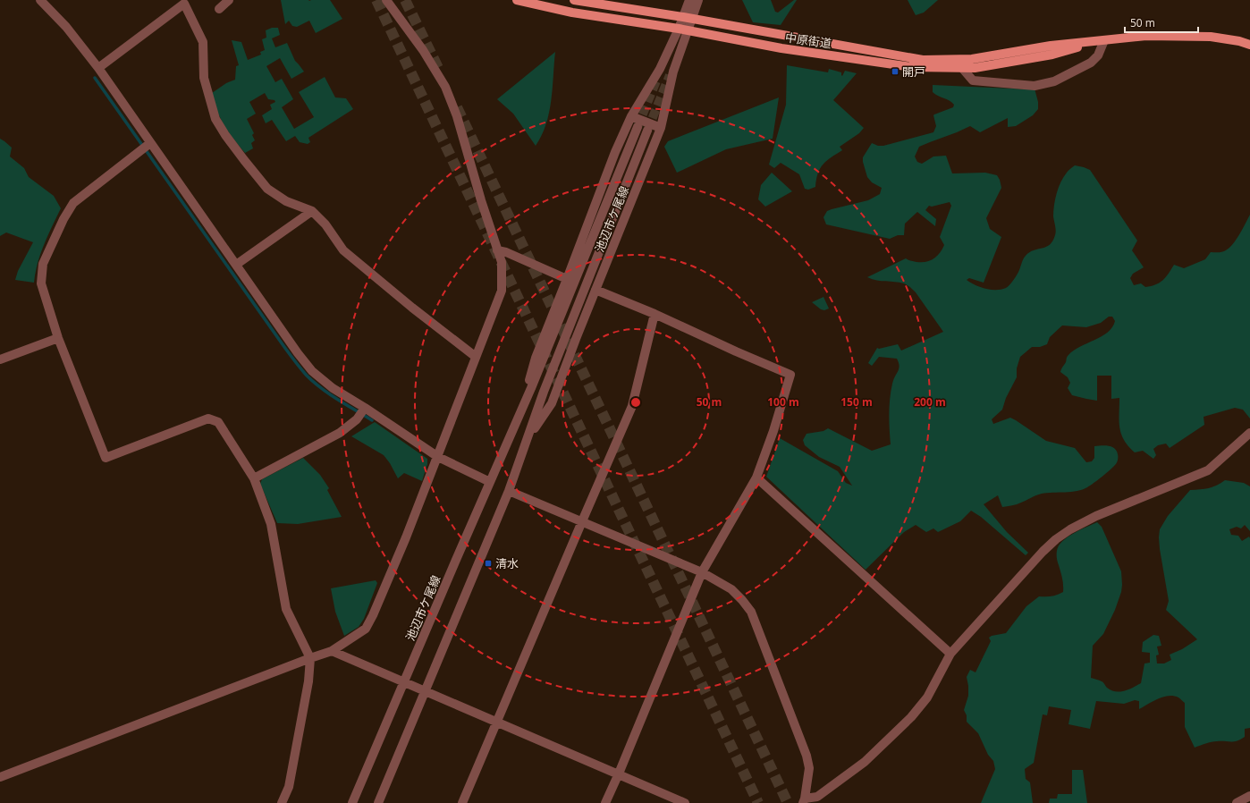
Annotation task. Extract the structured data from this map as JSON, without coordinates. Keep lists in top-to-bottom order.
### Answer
{
  "streets": {
    "main road": ["中原街道"],
    "street": ["池辺市ケ尾線"]
  },
  "crossings": [
    ["中原街道", "池辺市ケ尾線"]
  ],
  "places": {
    "transit": ["開戸", "清水"]
  },
  "scale_bar": "50 m",
  "rings": [
    "50 m",
    "100 m",
    "150 m",
    "200 m"
  ]
}
